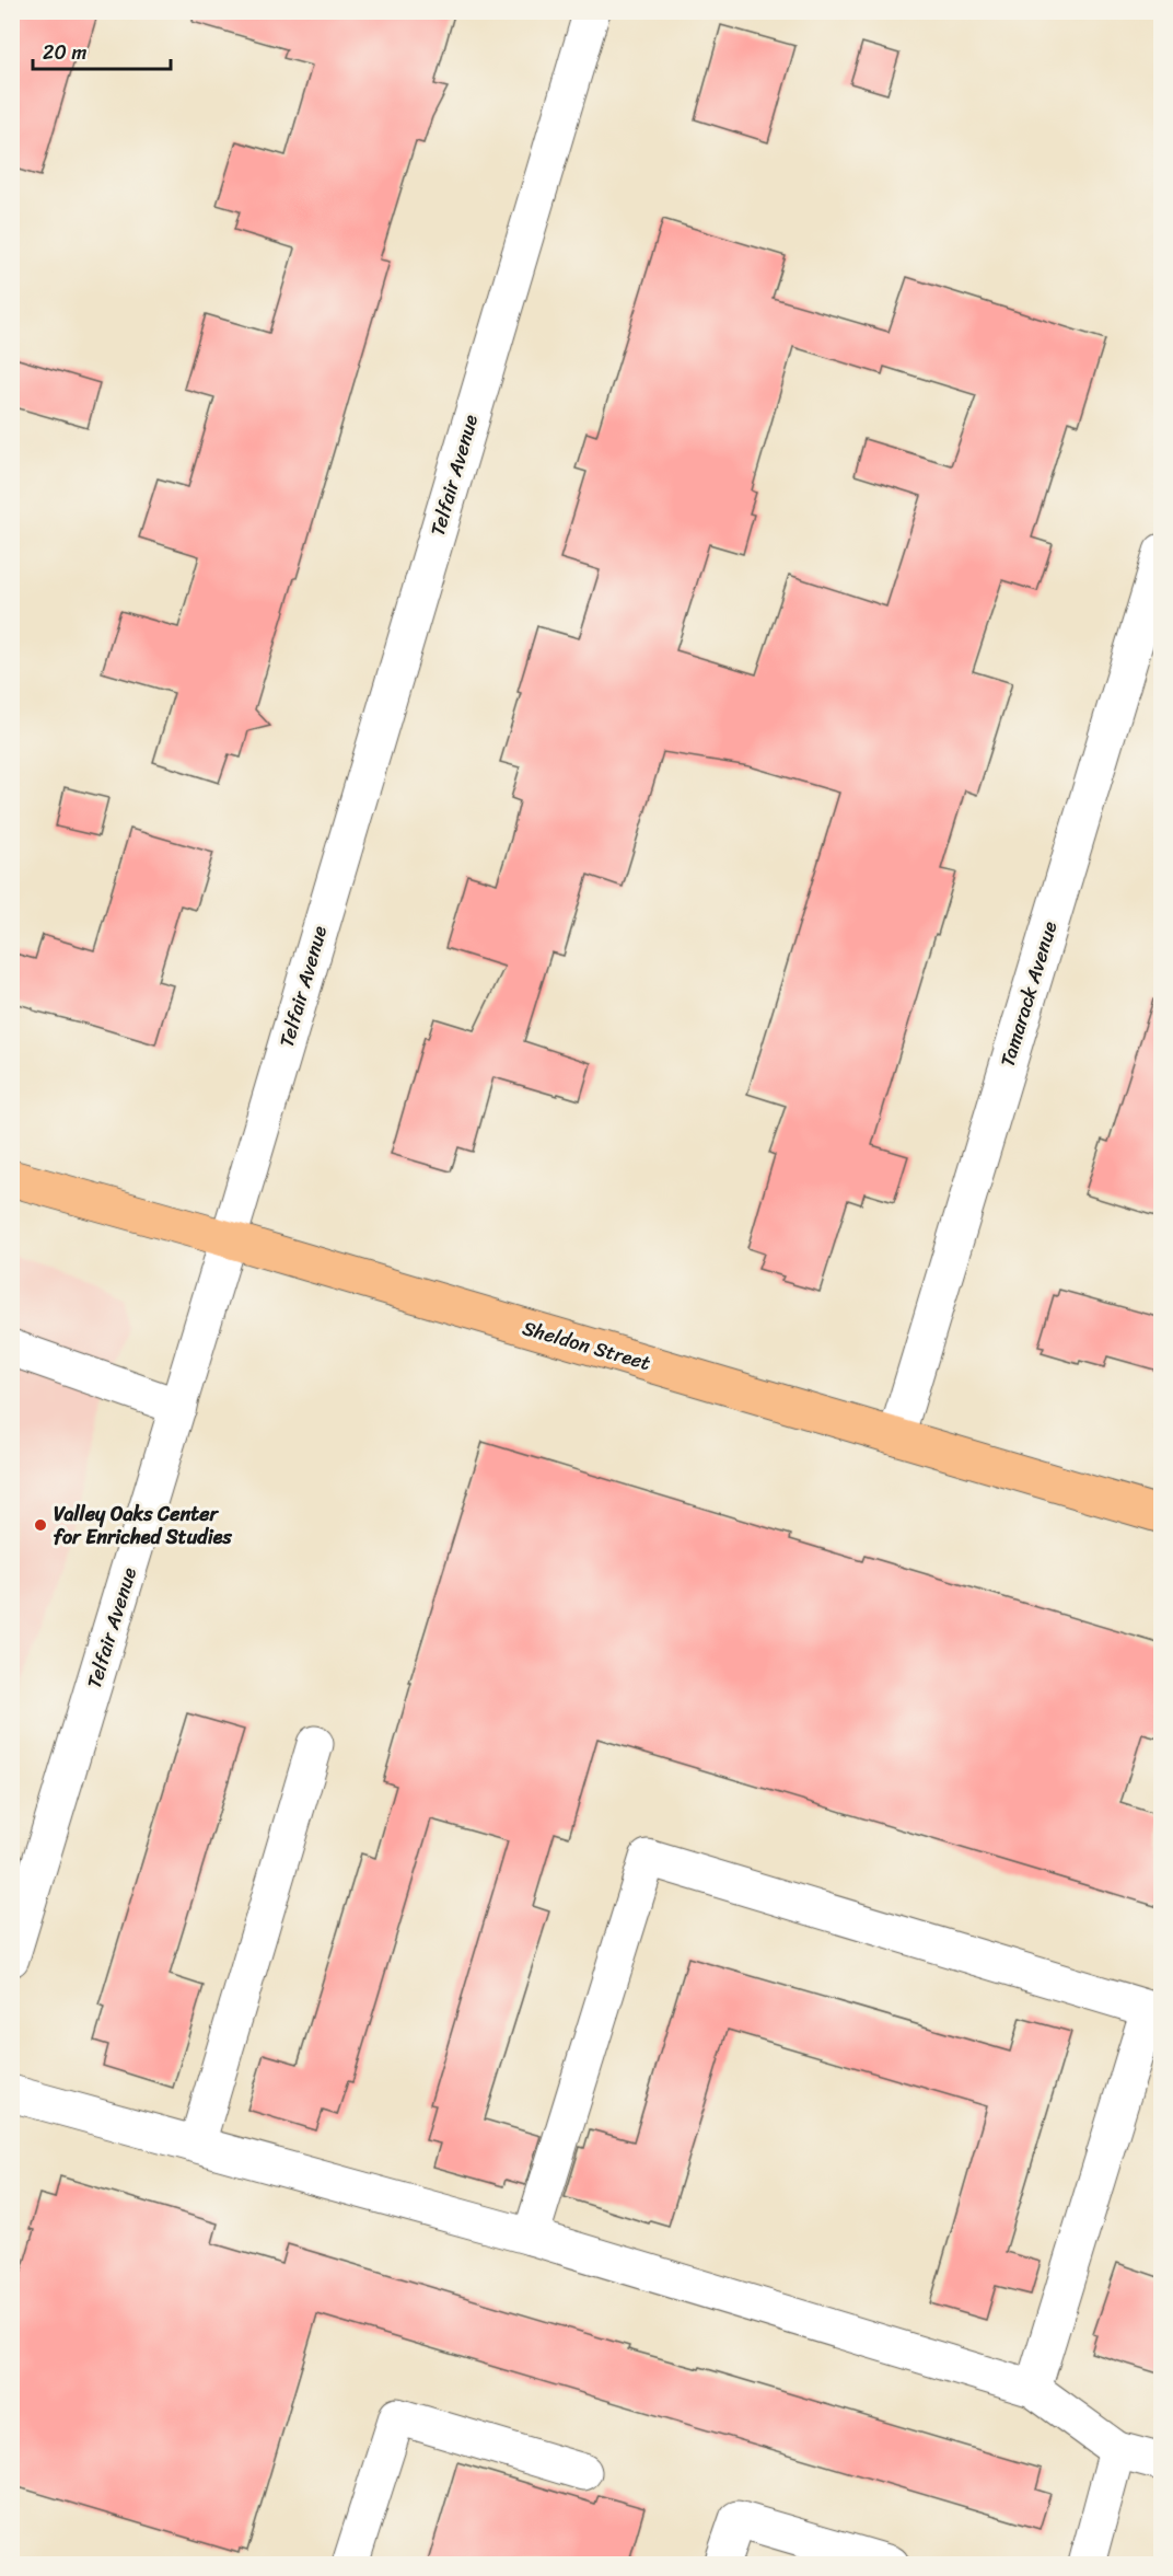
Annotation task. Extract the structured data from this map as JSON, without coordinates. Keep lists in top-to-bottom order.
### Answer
{
  "streets": {
    "main road": ["Sheldon Street"],
    "street": ["Telfair Avenue", "Tamarack Avenue"]
  },
  "crossings": [
    ["Telfair Avenue", "Sheldon Street"],
    ["Tamarack Avenue", "Sheldon Street"]
  ],
  "places": ["Valley Oaks Center for Enriched Studies"],
  "scale_bar": "20 m"
}
